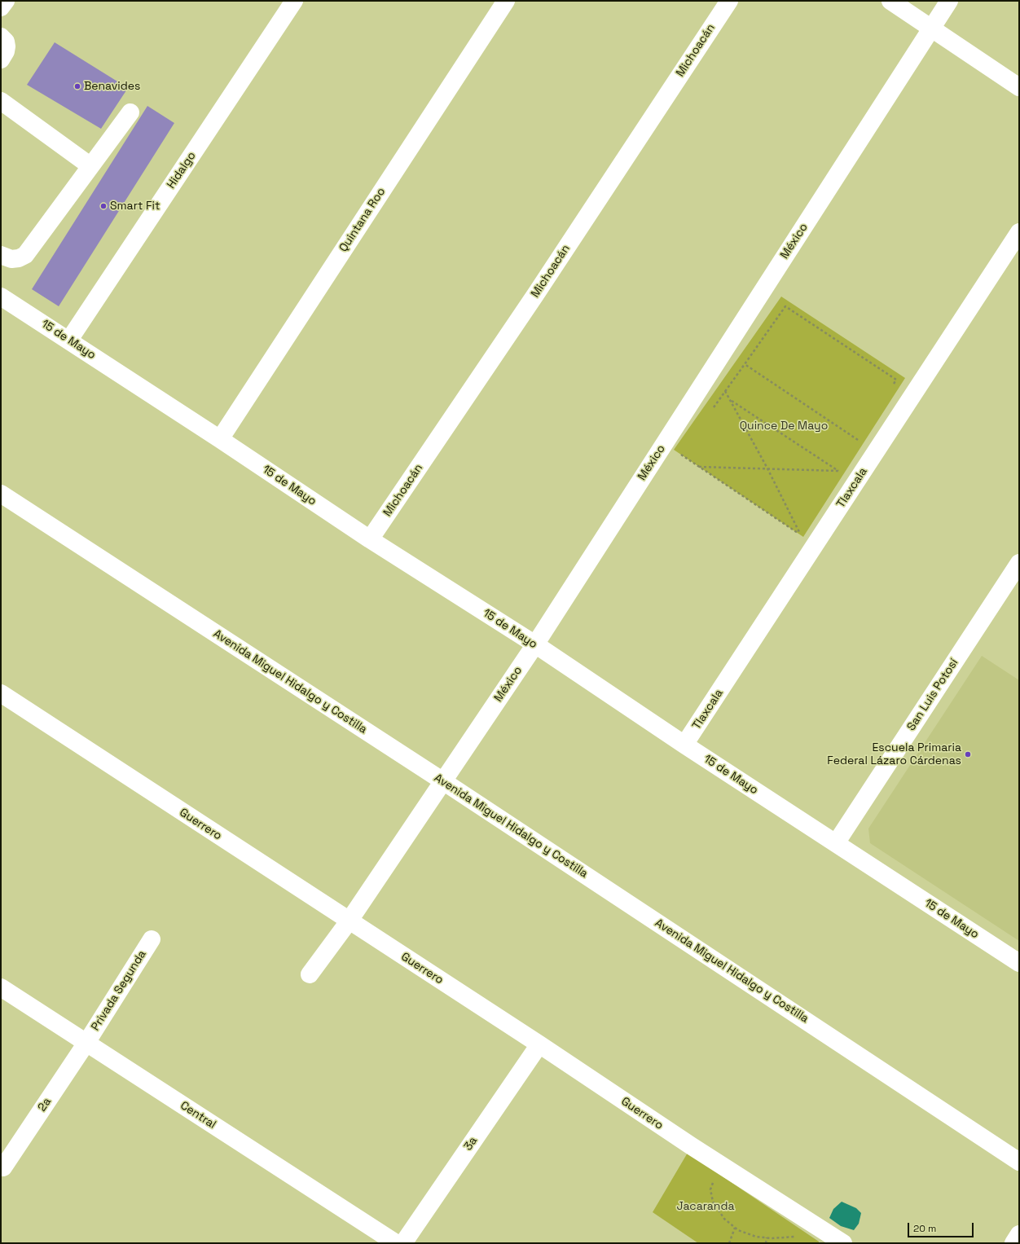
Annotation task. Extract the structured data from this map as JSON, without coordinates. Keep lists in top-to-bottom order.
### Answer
{
  "streets": {
    "street": [
      "Michoacán",
      "Hidalgo",
      "Quintana Roo",
      "México",
      "15 de Mayo",
      "Tlaxcala",
      "Avenida Miguel Hidalgo y Costilla",
      "San Luis Potosí",
      "Guerrero",
      "Privada Segunda",
      "2a",
      "Central",
      "3a"
    ]
  },
  "crossings": [
    ["Michoacán", "15 de Mayo"],
    ["Hidalgo", "15 de Mayo"],
    ["Quintana Roo", "15 de Mayo"],
    ["México", "15 de Mayo"],
    ["México", "Avenida Miguel Hidalgo y Costilla"],
    ["México", "Guerrero"],
    ["15 de Mayo", "Tlaxcala"],
    ["15 de Mayo", "San Luis Potosí"],
    ["Guerrero", "3a"],
    ["Privada Segunda", "2a"],
    ["Privada Segunda", "Central"],
    ["2a", "Central"]
  ],
  "parks": ["Quince De Mayo", "Jacaranda"],
  "places": ["Benavides", "Smart Fit", "Escuela Primaria Federal Lázaro Cárdenas"],
  "scale_bar": "20 m"
}
